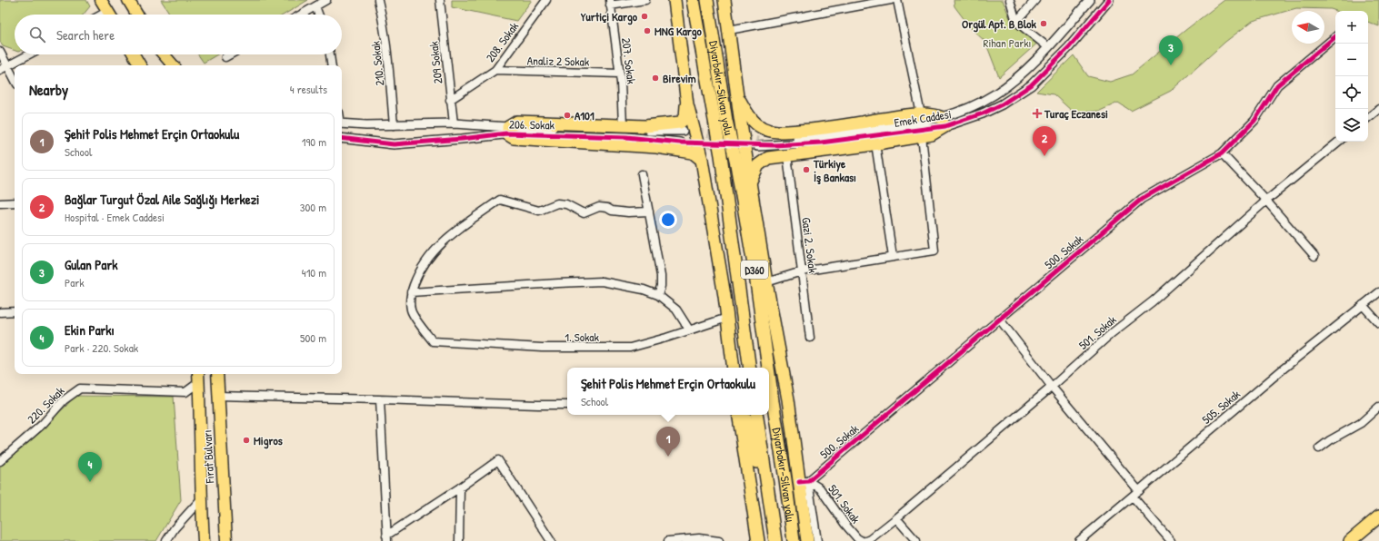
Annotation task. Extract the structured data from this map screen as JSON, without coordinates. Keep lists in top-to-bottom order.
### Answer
{
  "streets": {
    "highway": ["Diyarbakır-Silvan yolu", "D360"],
    "main road": ["Fırat Bulvarı"],
    "street": [
      "208. Sokak",
      "Analiz 2 Sokak",
      "207. Sokak",
      "209 Sokak",
      "210. Sokak",
      "Emek Caddesi",
      "206. Sokak",
      "Gazi 2. Sokak",
      "500. Sokak",
      "501. Sokak",
      "1. Sokak",
      "220. Sokak",
      "505. Sokak"
    ]
  },
  "crossings": [
    ["208. Sokak", "Analiz 2 Sokak"],
    ["208. Sokak", "209 Sokak"],
    ["Analiz 2 Sokak", "207. Sokak"],
    ["209 Sokak", "206. Sokak"],
    ["210. Sokak", "206. Sokak"],
    ["500. Sokak", "501. Sokak"],
    ["220. Sokak", "Fırat Bulvarı"]
  ],
  "parks": ["Rihan Parkı"],
  "places": {
    "other": [
      "Yurtiçi Kargo",
      "Orgül Apt. B Blok",
      "MNG Kargo",
      "Birevim",
      "A101",
      "Türkiye İş Bankası",
      "Migros"
    ],
    "health": ["Turaç Eczanesi"]
  },
  "north": "left",
  "page": {
    "map_buttons": ["+", "−"],
    "search": "Search here",
    "pins": [
      "3",
      "2",
      "1",
      "4"
    ],
    "heading": ["Nearby", "4 results"],
    "list": [
      {
        "mark": "1",
        "name": "Şehit Polis Mehmet Erçin Ortaokulu",
        "note": "School",
        "value": "190 m"
      },
      {
        "mark": "2",
        "name": "Bağlar Turgut Özal Aile Sağlığı Merkezi",
        "note": "Hospital · Emek Caddesi",
        "value": "300 m"
      },
      {
        "mark": "3",
        "name": "Gulan Park",
        "note": "Park",
        "value": "410 m"
      },
      {
        "mark": "4",
        "name": "Ekin Parkı",
        "note": "Park · 220. Sokak",
        "value": "500 m"
      }
    ],
    "popup": ["Şehit Polis Mehmet Erçin Ortaokulu", "School"]
  }
}
